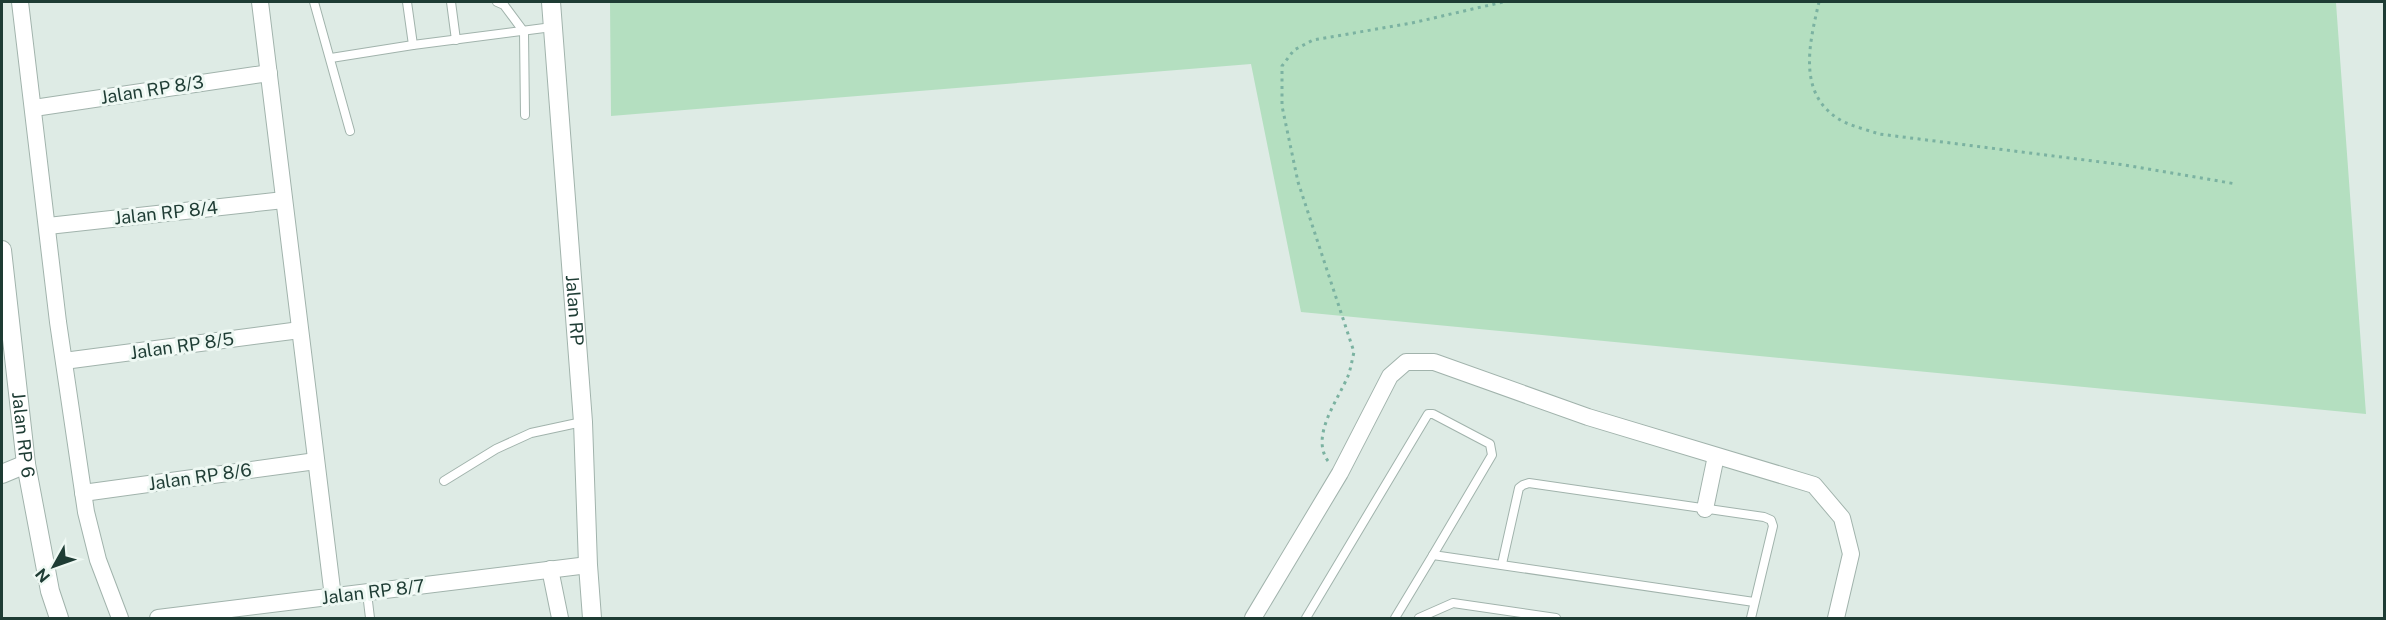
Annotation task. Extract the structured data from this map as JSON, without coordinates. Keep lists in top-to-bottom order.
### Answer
{
  "streets": {
    "street": [
      "Jalan RP 8/3",
      "Jalan RP 8/4",
      "Jalan RP",
      "Jalan RP 8/5",
      "Jalan RP 6",
      "Jalan RP 8/6",
      "Jalan RP 8/7"
    ]
  },
  "crossings": [
    ["Jalan RP", "Jalan RP 8/7"]
  ],
  "north": "bottom left"
}
